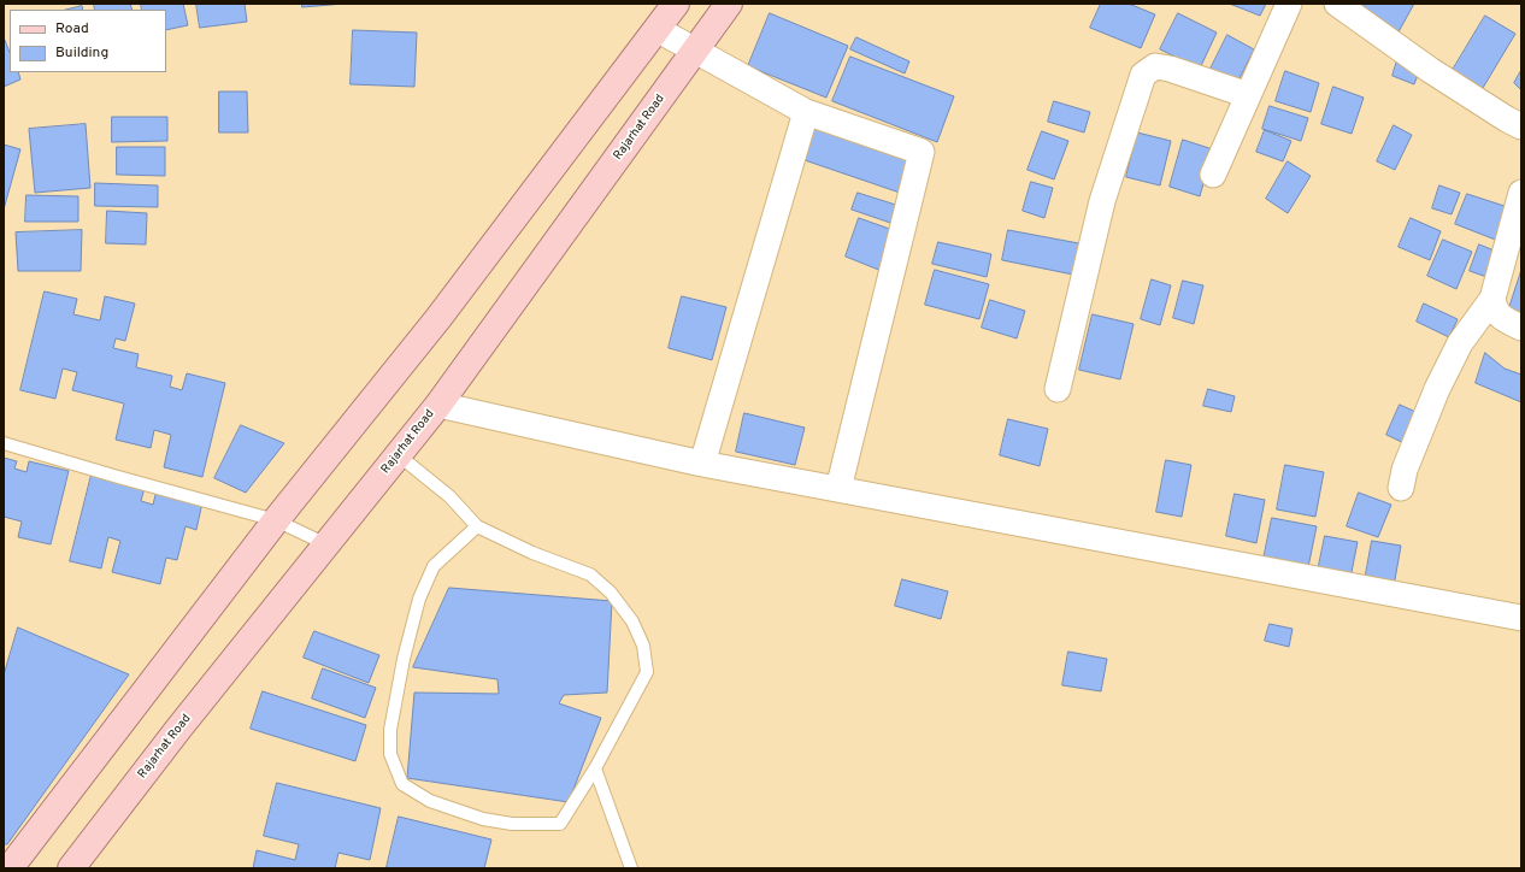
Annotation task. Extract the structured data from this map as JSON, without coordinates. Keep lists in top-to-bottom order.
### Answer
{
  "streets": {
    "main road": ["Rajarhat Road"]
  },
  "legend": ["Road", "Building"]
}
